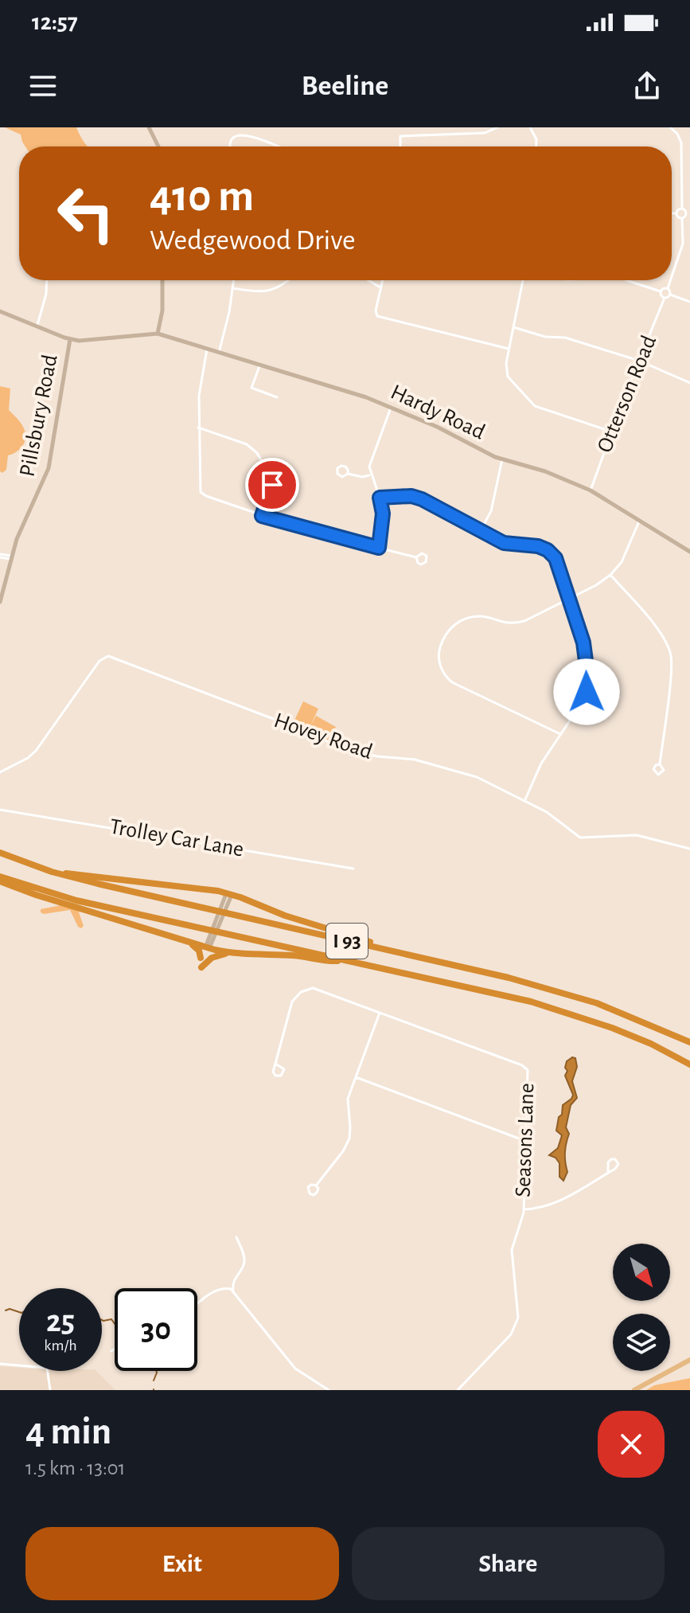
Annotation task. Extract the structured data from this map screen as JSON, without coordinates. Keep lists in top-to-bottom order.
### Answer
{
  "streets": {
    "highway": ["I 93"],
    "street": [
      "Otterson Road",
      "Hardy Road",
      "Pillsbury Road",
      "Hovey Road",
      "Trolley Car Lane",
      "Seasons Lane"
    ]
  },
  "crossings": [
    ["Otterson Road", "Hardy Road"],
    ["Hardy Road", "Pillsbury Road"]
  ],
  "north": "bottom right",
  "page": {
    "status": "12:57",
    "header": "Beeline",
    "turn": ["410 m", "Wedgewood Drive"],
    "speed": "25 km/h",
    "limit": "30",
    "heading": ["4 min", "1.5 km · 13:01"],
    "buttons": ["Exit", "Share"]
  }
}
